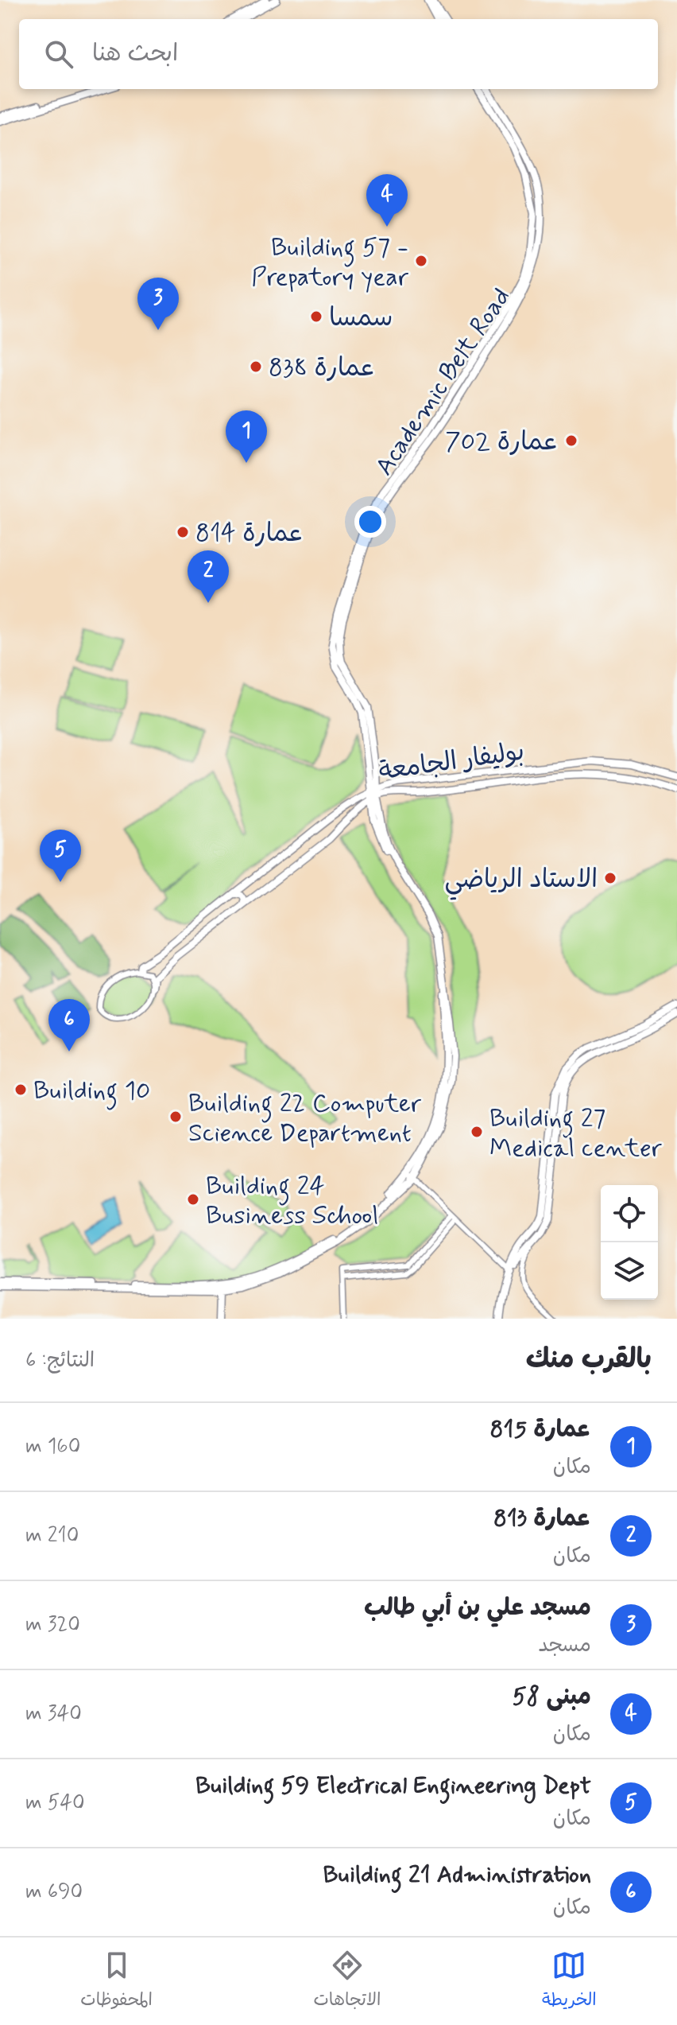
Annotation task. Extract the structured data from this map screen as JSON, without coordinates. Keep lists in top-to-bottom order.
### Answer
{
  "streets": {
    "street": ["Academic Belt Road", "بوليفار الجامعة"]
  },
  "crossings": [
    ["Academic Belt Road", "بوليفار الجامعة"]
  ],
  "places": [
    "Building 57 - Prepatory year",
    "سمسا",
    "عمارة 838",
    "عمارة 702",
    "عمارة 814",
    "الاستاد الرياضي",
    "Building 10",
    "Building 22 Computer Science Department",
    "Building 27 Medical center",
    "Building 24 Business School"
  ],
  "page": {
    "search": "ابحث هنا",
    "pins": [
      "4",
      "3",
      "1",
      "2",
      "5",
      "6"
    ],
    "heading": ["بالقرب منك", "النتائج: 6"],
    "list": [
      {
        "mark": "1",
        "name": "عمارة 815",
        "note": "مكان",
        "value": "160 m"
      },
      {
        "mark": "2",
        "name": "عمارة 813",
        "note": "مكان",
        "value": "210 m"
      },
      {
        "mark": "3",
        "name": "مسجد علي بن أبي طالب",
        "note": "مسجد",
        "value": "320 m"
      },
      {
        "mark": "4",
        "name": "مبنى 58",
        "note": "مكان",
        "value": "340 m"
      },
      {
        "mark": "5",
        "name": "Building 59 Electrical Engineering Dept",
        "note": "مكان",
        "value": "540 m"
      },
      {
        "mark": "6",
        "name": "Building 21 Administration",
        "note": "مكان",
        "value": "690 m"
      }
    ],
    "nav": ["الخريطة", "الاتجاهات", "المحفوظات"]
  }
}
